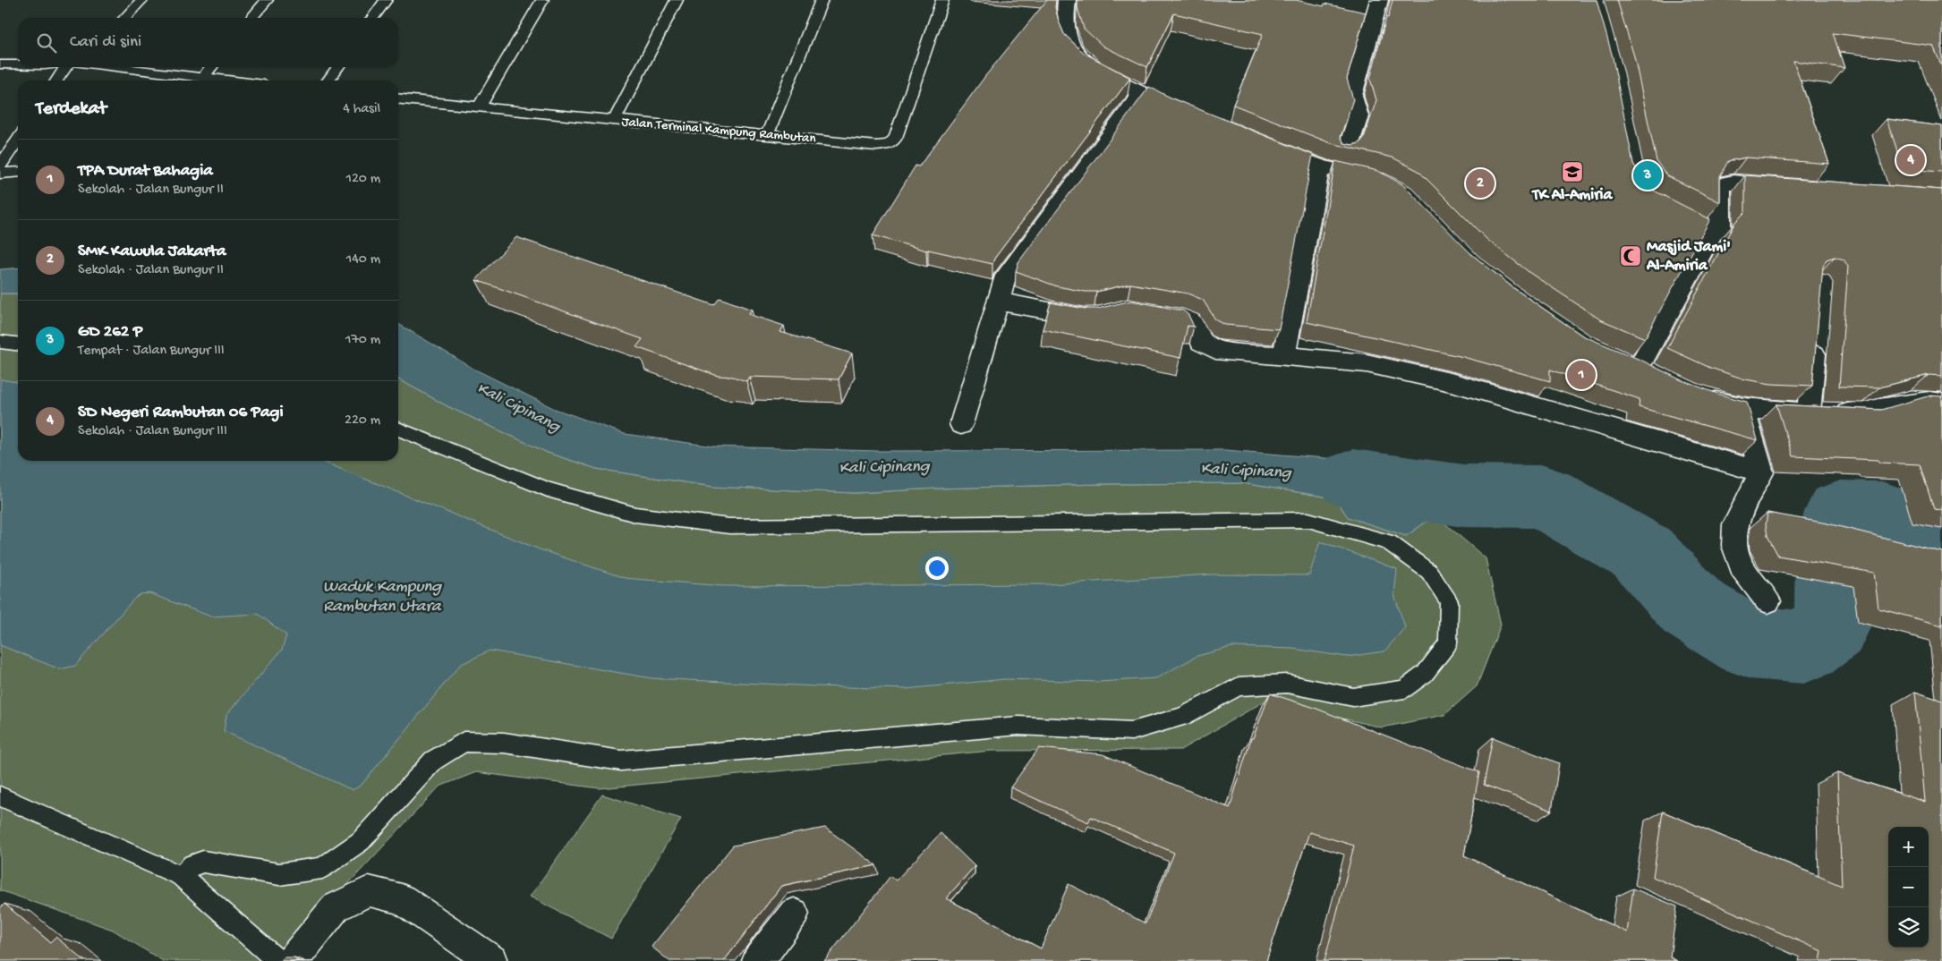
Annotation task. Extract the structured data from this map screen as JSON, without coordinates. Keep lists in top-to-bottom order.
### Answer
{
  "streets": {
    "lane": ["Jalan Terminal Kampung Rambutan"]
  },
  "water": ["Kali Cipinang", "Waduk Kampung Rambutan Utara"],
  "places": {
    "school or university": ["TK Al-Amiria"],
    "mosque": ["Masjid Jami' Al-Amiria"]
  },
  "page": {
    "search": "Cari di sini",
    "heading": ["Terdekat", "4 hasil"],
    "list": [
      {
        "mark": "1",
        "name": "TPA Durat Bahagia",
        "note": "Sekolah · Jalan Bungur II",
        "value": "120 m"
      },
      {
        "mark": "2",
        "name": "SMK Kawula Jakarta",
        "note": "Sekolah · Jalan Bungur II",
        "value": "140 m"
      },
      {
        "mark": "3",
        "name": "GD 262 P",
        "note": "Tempat · Jalan Bungur III",
        "value": "170 m"
      },
      {
        "mark": "4",
        "name": "SD Negeri Rambutan 06 Pagi",
        "note": "Sekolah · Jalan Bungur III",
        "value": "220 m"
      }
    ],
    "pins": [
      "4",
      "3",
      "2",
      "1"
    ],
    "map_buttons": ["+", "−"]
  }
}
